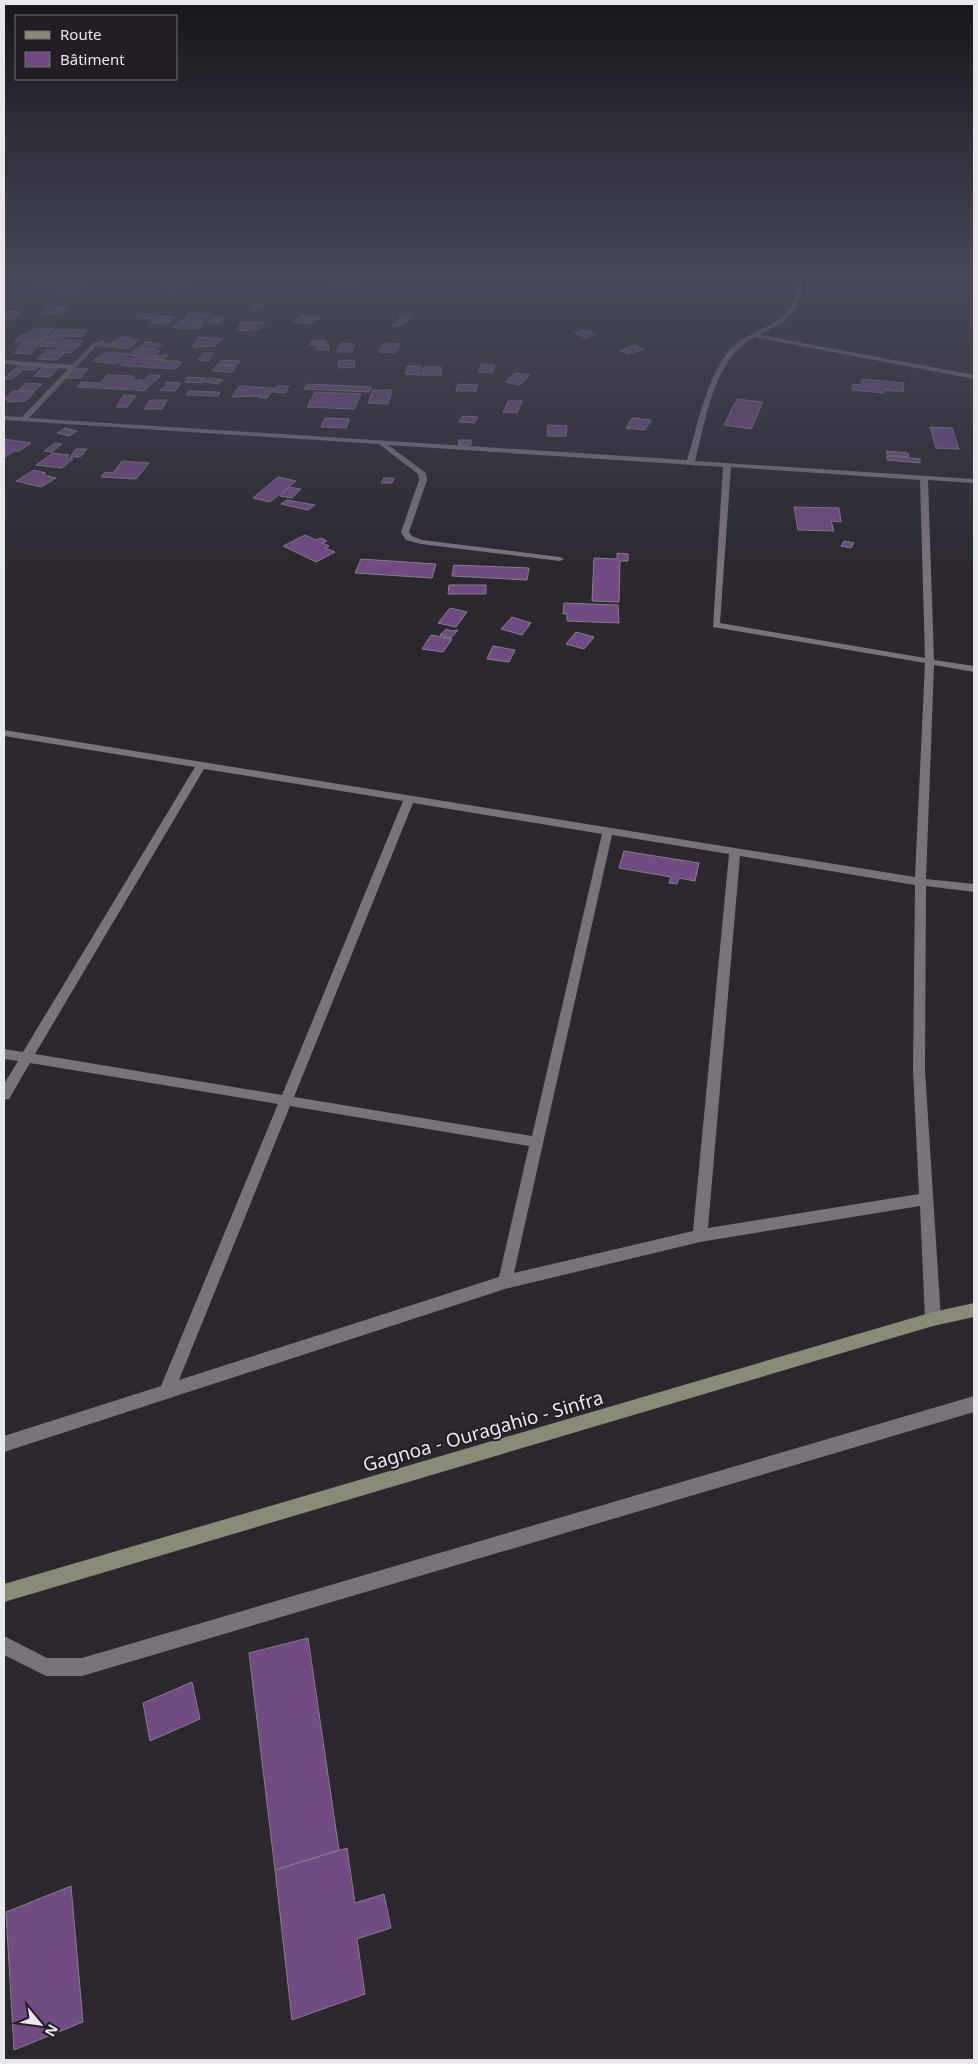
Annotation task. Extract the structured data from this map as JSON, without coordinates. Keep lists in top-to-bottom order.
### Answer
{
  "streets": {
    "main road": ["Gagnoa - Ouragahio - Sinfra"]
  },
  "legend": ["Route", "Bâtiment"],
  "north": "bottom right"
}
